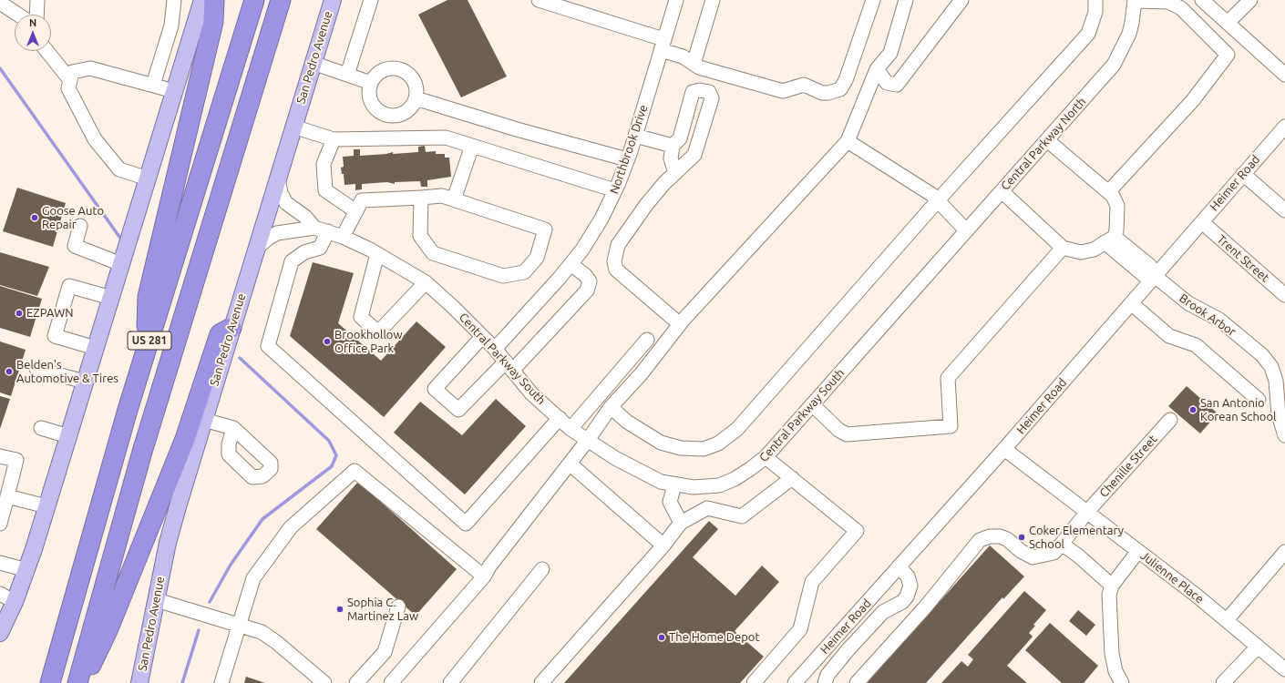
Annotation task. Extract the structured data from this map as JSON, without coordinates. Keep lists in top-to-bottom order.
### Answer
{
  "streets": {
    "highway": ["US 281"],
    "main road": ["San Pedro Avenue"],
    "street": [
      "Central Parkway North",
      "Northbrook Drive",
      "Heimer Road",
      "Trent Street",
      "Brook Arbor",
      "Central Parkway South",
      "Chenille Street",
      "Julienne Place"
    ]
  },
  "crossings": [
    ["San Pedro Avenue", "Central Parkway South"],
    ["Central Parkway North", "Central Parkway South"],
    ["Northbrook Drive", "Central Parkway South"],
    ["Heimer Road", "Trent Street"],
    ["Heimer Road", "Brook Arbor"],
    ["Heimer Road", "Julienne Place"],
    ["Chenille Street", "Julienne Place"]
  ],
  "places": [
    "Goose Auto Repair",
    "EZPAWN",
    "Brookhollow Office Park",
    "Belden's Automotive & Tires",
    "San Antonio Korean School",
    "Coker Elementary School",
    "Sophia C. Martinez Law",
    "The Home Depot"
  ],
  "north": "top"
}
